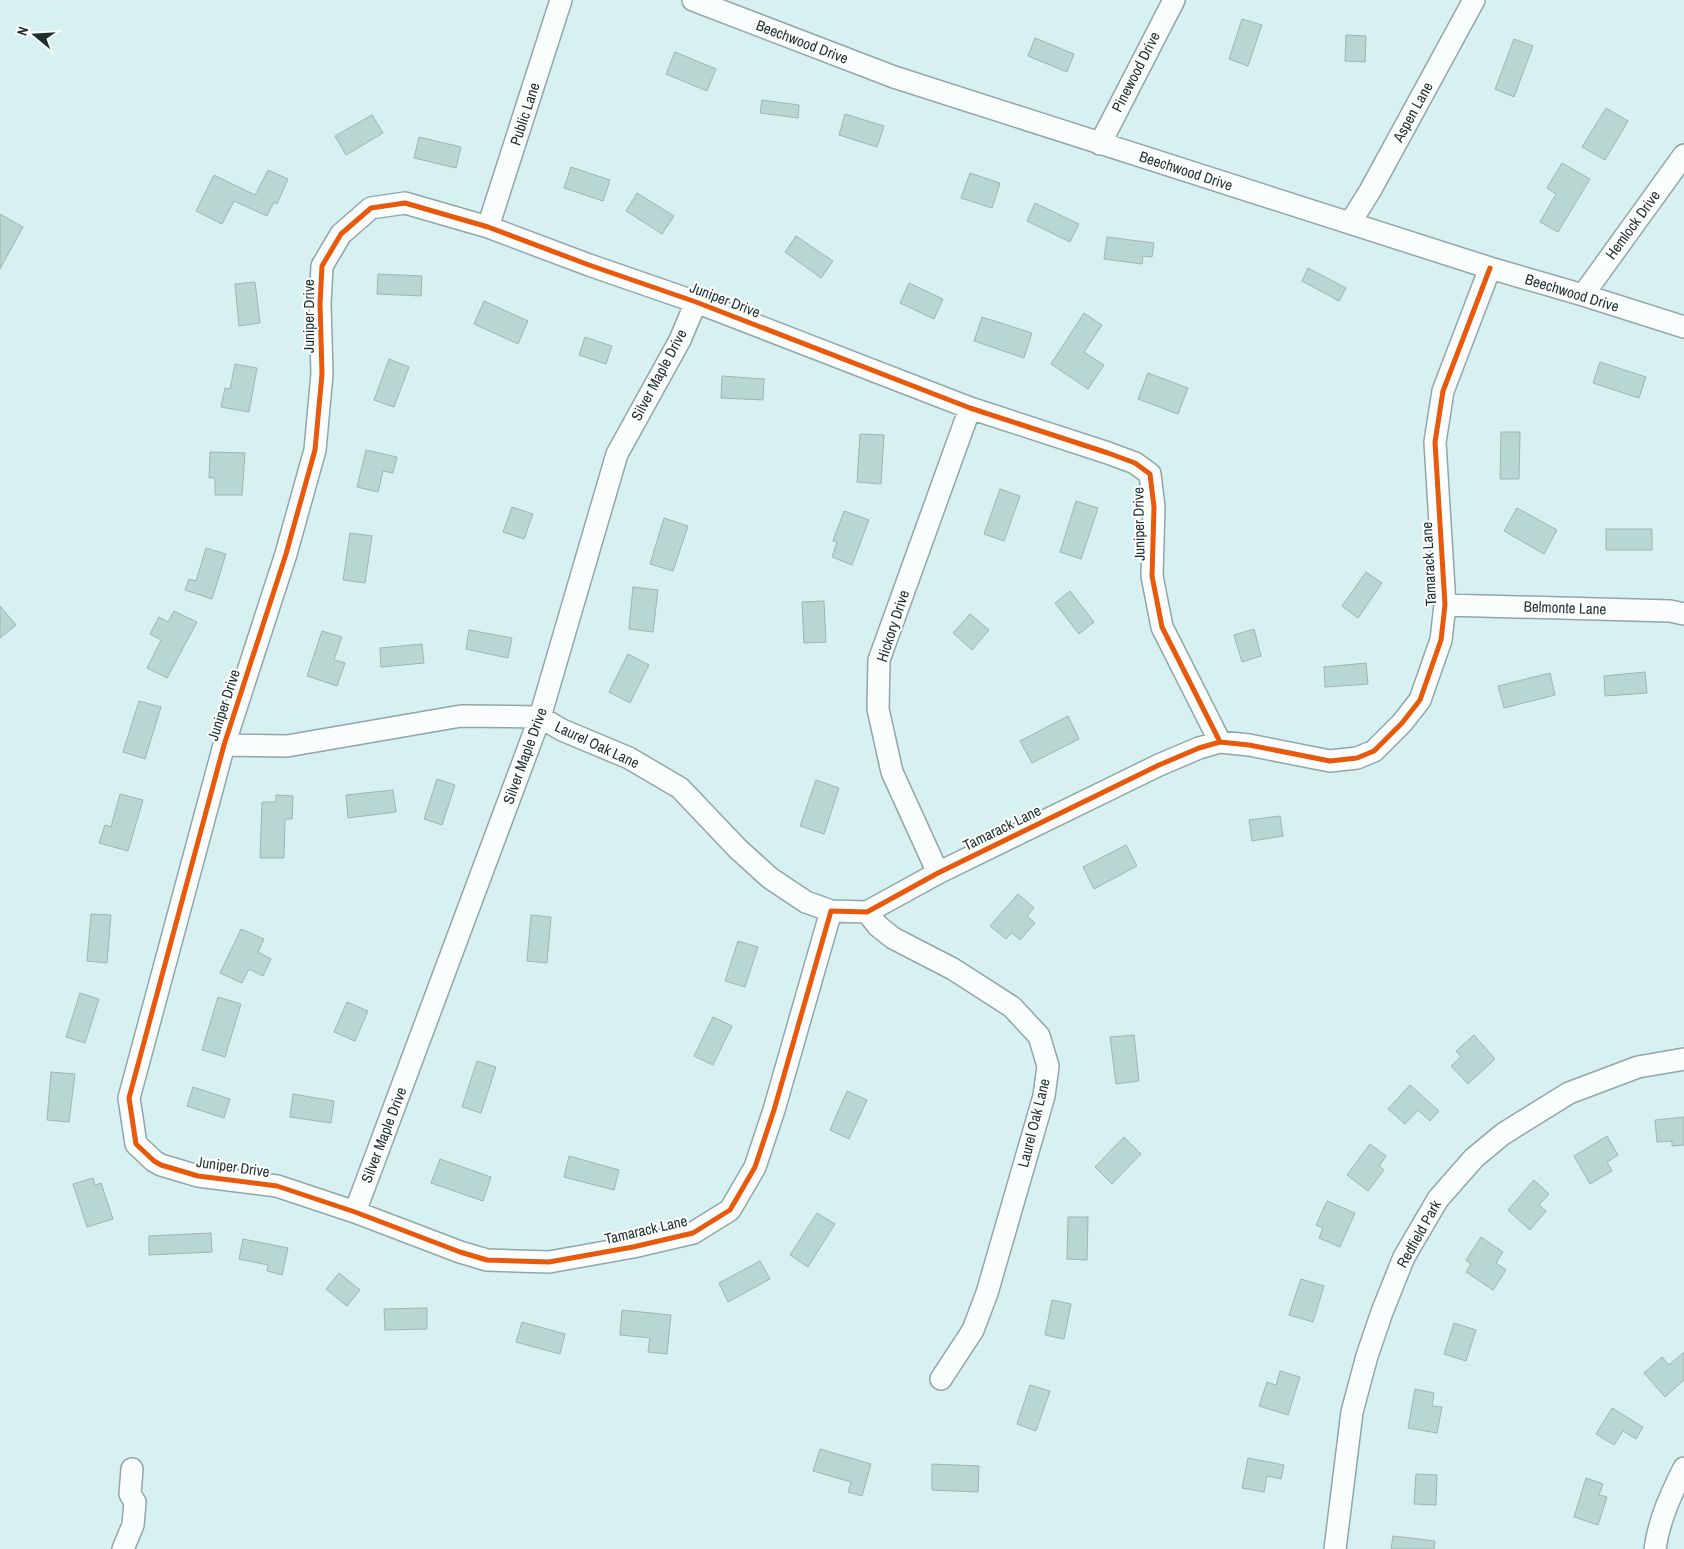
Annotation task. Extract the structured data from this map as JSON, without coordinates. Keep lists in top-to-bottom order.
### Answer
{
  "streets": {
    "street": [
      "Beechwood Drive",
      "Pinewood Drive",
      "Aspen Lane",
      "Public Lane",
      "Hemlock Drive",
      "Juniper Drive",
      "Silver Maple Drive",
      "Tamarack Lane",
      "Belmonte Lane",
      "Hickory Drive",
      "Laurel Oak Lane",
      "Redfield Park"
    ]
  },
  "crossings": [
    ["Beechwood Drive", "Pinewood Drive"],
    ["Beechwood Drive", "Aspen Lane"],
    ["Beechwood Drive", "Hemlock Drive"],
    ["Beechwood Drive", "Tamarack Lane"],
    ["Public Lane", "Juniper Drive"],
    ["Juniper Drive", "Silver Maple Drive"],
    ["Juniper Drive", "Tamarack Lane"],
    ["Juniper Drive", "Hickory Drive"],
    ["Juniper Drive", "Laurel Oak Lane"],
    ["Silver Maple Drive", "Tamarack Lane"],
    ["Silver Maple Drive", "Laurel Oak Lane"],
    ["Tamarack Lane", "Belmonte Lane"],
    ["Tamarack Lane", "Hickory Drive"],
    ["Tamarack Lane", "Laurel Oak Lane"]
  ],
  "north": "left"
}
